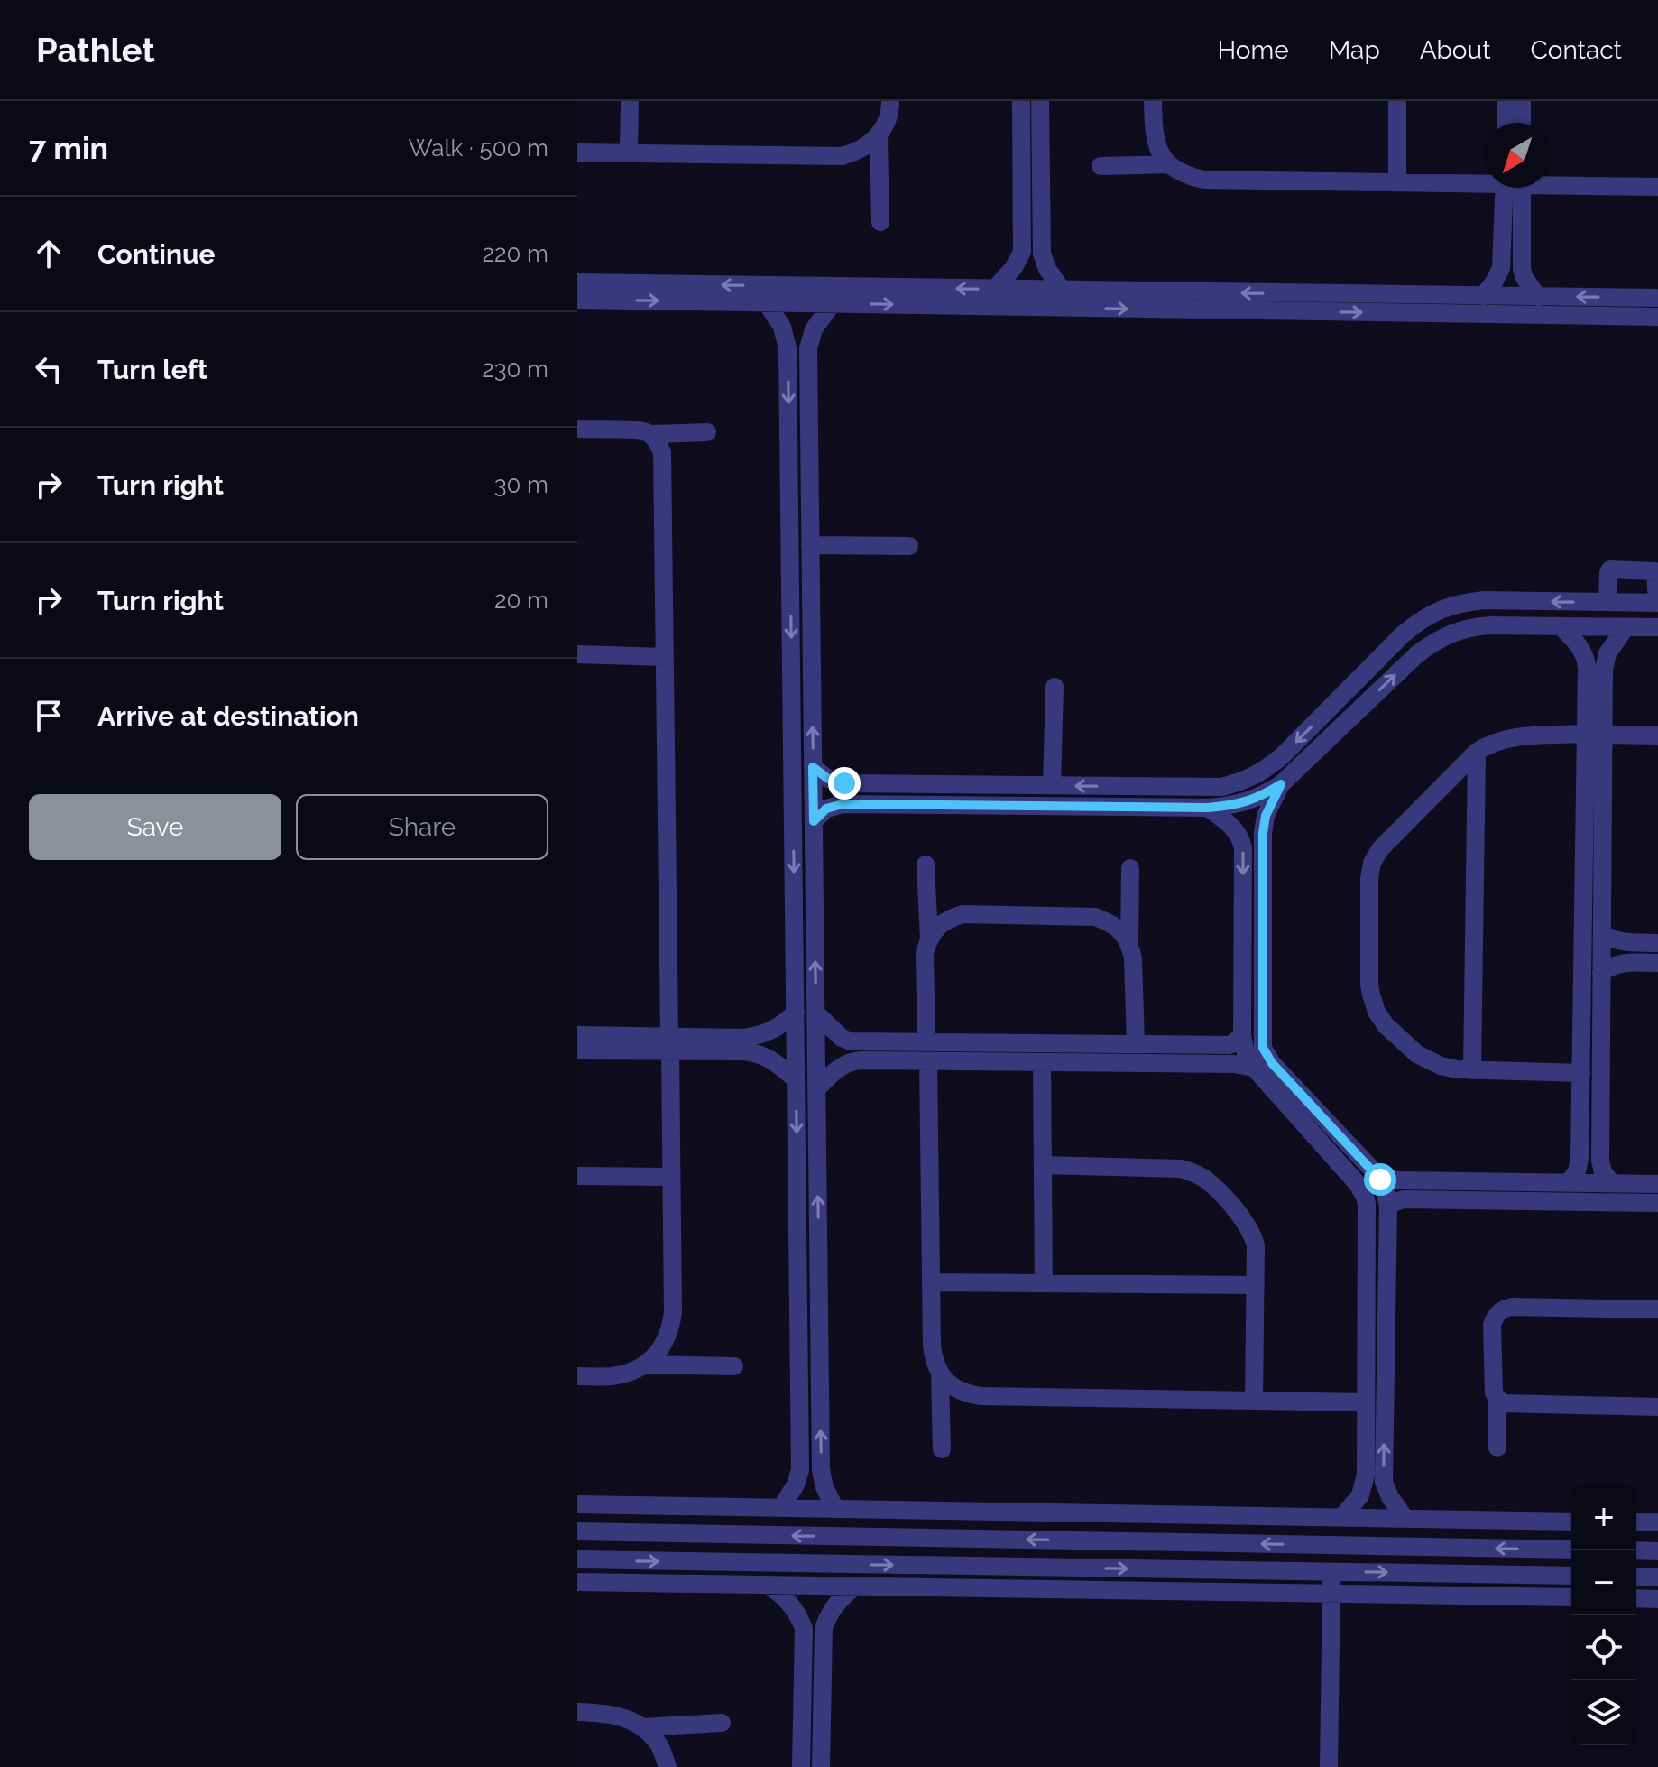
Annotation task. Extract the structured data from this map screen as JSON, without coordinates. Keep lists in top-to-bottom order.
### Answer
{
  "north": "bottom left",
  "page": {
    "header": "Pathlet",
    "nav": [
      "Home",
      "Map",
      "About",
      "Contact"
    ],
    "heading": ["7 min", "Walk · 500 m"],
    "list": [
      ["Continue", "220 m"],
      ["Turn left", "230 m"],
      ["Turn right", "30 m"],
      ["Turn right", "20 m"],
      "Arrive at destination"
    ],
    "buttons": ["Save", "Share"],
    "map_buttons": ["+", "−"]
  }
}
